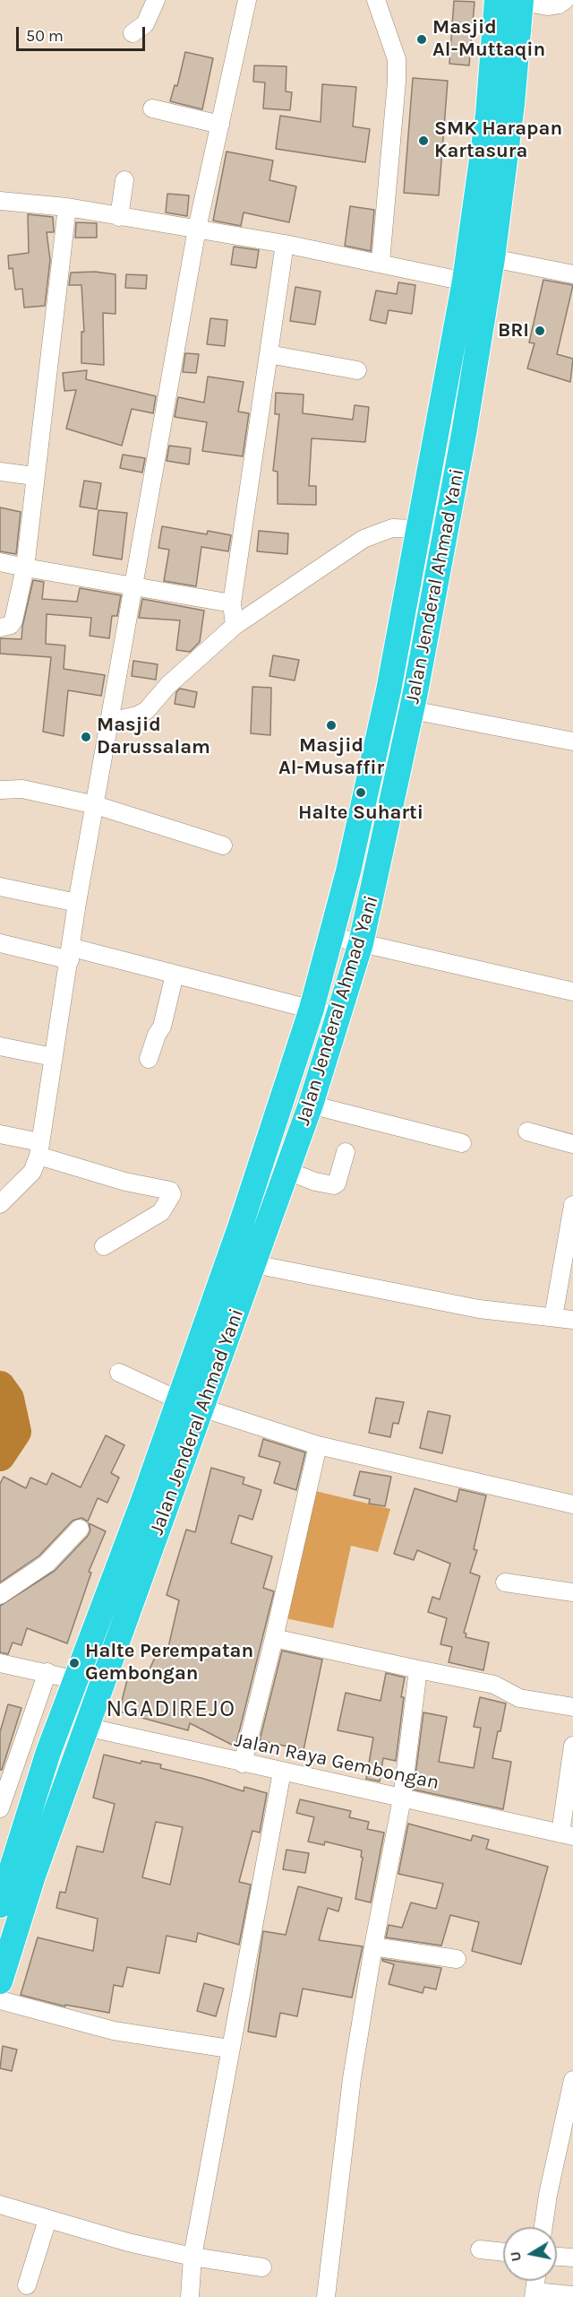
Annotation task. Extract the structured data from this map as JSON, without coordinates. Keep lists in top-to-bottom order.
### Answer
{
  "streets": {
    "highway": ["Jalan Jenderal Ahmad Yani"],
    "street": ["Jalan Raya Gembongan"]
  },
  "crossings": [
    ["Jalan Jenderal Ahmad Yani", "Jalan Raya Gembongan"]
  ],
  "districts": ["NGADIREJO"],
  "places": [
    "Masjid Al-Muttaqin",
    "SMK Harapan Kartasura",
    "BRI",
    "Masjid Al-Musaffir",
    "Masjid Darussalam",
    "Halte Suharti",
    "Halte Perempatan Gembongan"
  ],
  "scale_bar": "50 m",
  "north": "left"
}
